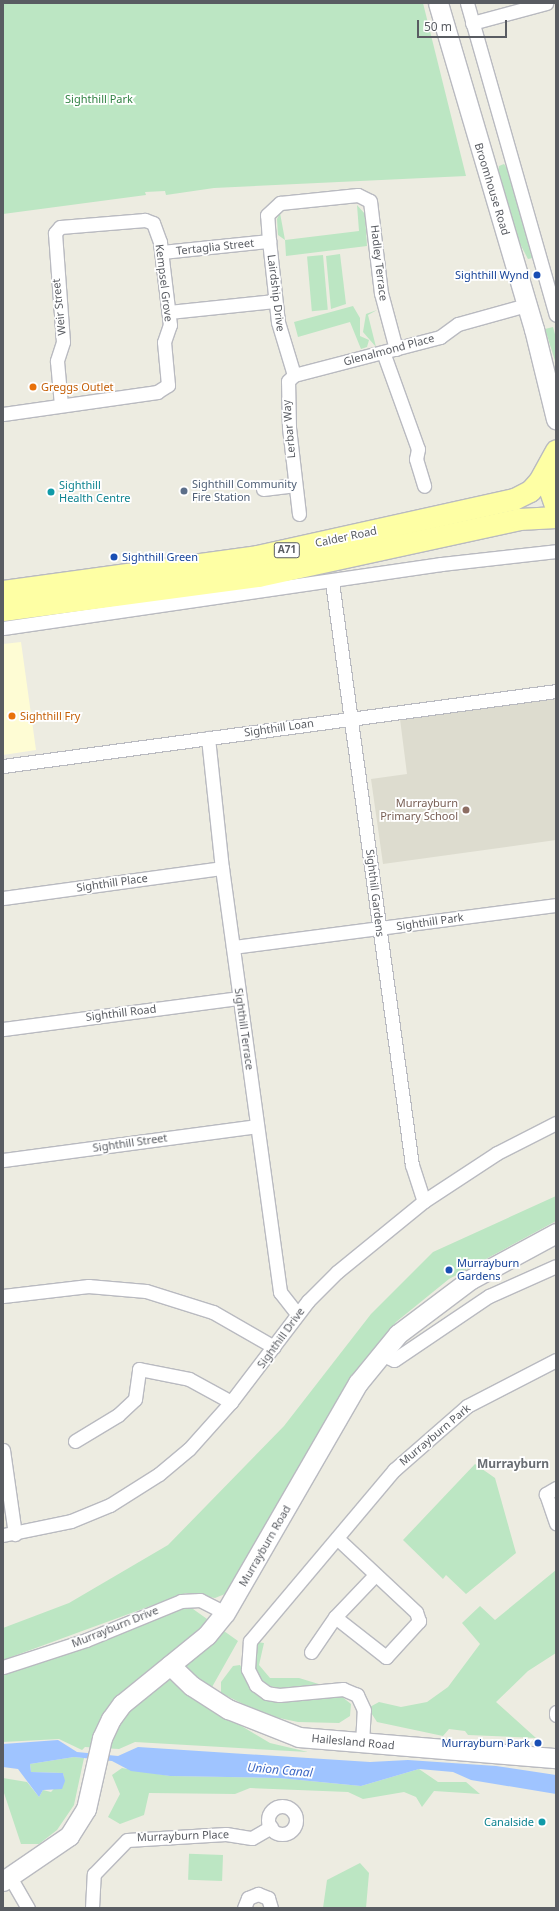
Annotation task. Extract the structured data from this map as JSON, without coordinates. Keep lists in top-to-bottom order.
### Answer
{
  "streets": {
    "main road": ["Calder Road", "A71"],
    "street": [
      "Broomhouse Road",
      "Tertaglia Street",
      "Hadley Terrace",
      "Kempsel Grove",
      "Lairdship Drive",
      "Weir Street",
      "Glenalmond Place",
      "Lerbar Way",
      "Sighthill Loan",
      "Sighthill Place",
      "Sighthill Gardens",
      "Sighthill Park",
      "Sighthill Road",
      "Sighthill Terrace",
      "Sighthill Street",
      "Sighthill Drive",
      "Murrayburn Park",
      "Murrayburn Road",
      "Murrayburn Drive",
      "Hailesland Road",
      "Murrayburn Place"
    ]
  },
  "crossings": [
    ["Broomhouse Road", "Glenalmond Place"],
    ["Tertaglia Street", "Kempsel Grove"],
    ["Tertaglia Street", "Lairdship Drive"],
    ["Hadley Terrace", "Lairdship Drive"],
    ["Hadley Terrace", "Glenalmond Place"],
    ["Kempsel Grove", "Weir Street"],
    ["Lairdship Drive", "Glenalmond Place"],
    ["Lairdship Drive", "Lerbar Way"],
    ["Glenalmond Place", "Lerbar Way"],
    ["Sighthill Loan", "Sighthill Gardens"],
    ["Sighthill Loan", "Sighthill Terrace"],
    ["Sighthill Place", "Sighthill Terrace"],
    ["Sighthill Gardens", "Sighthill Park"],
    ["Sighthill Gardens", "Sighthill Drive"],
    ["Sighthill Park", "Sighthill Terrace"],
    ["Sighthill Road", "Sighthill Terrace"],
    ["Sighthill Terrace", "Sighthill Street"],
    ["Sighthill Terrace", "Sighthill Drive"],
    ["Murrayburn Park", "Hailesland Road"],
    ["Murrayburn Road", "Murrayburn Drive"],
    ["Murrayburn Road", "Hailesland Road"]
  ],
  "districts": ["Murrayburn"],
  "water": ["Union Canal"],
  "parks": ["Sighthill Park"],
  "places": [
    "Sighthill Wynd",
    "Greggs Outlet",
    "Sighthill Community Fire Station",
    "Sighthill Health Centre",
    "Sighthill Green",
    "Sighthill Fry",
    "Murrayburn Primary School",
    "Murrayburn Gardens",
    "Murrayburn Park",
    "Canalside"
  ],
  "scale_bar": "50 m"
}
